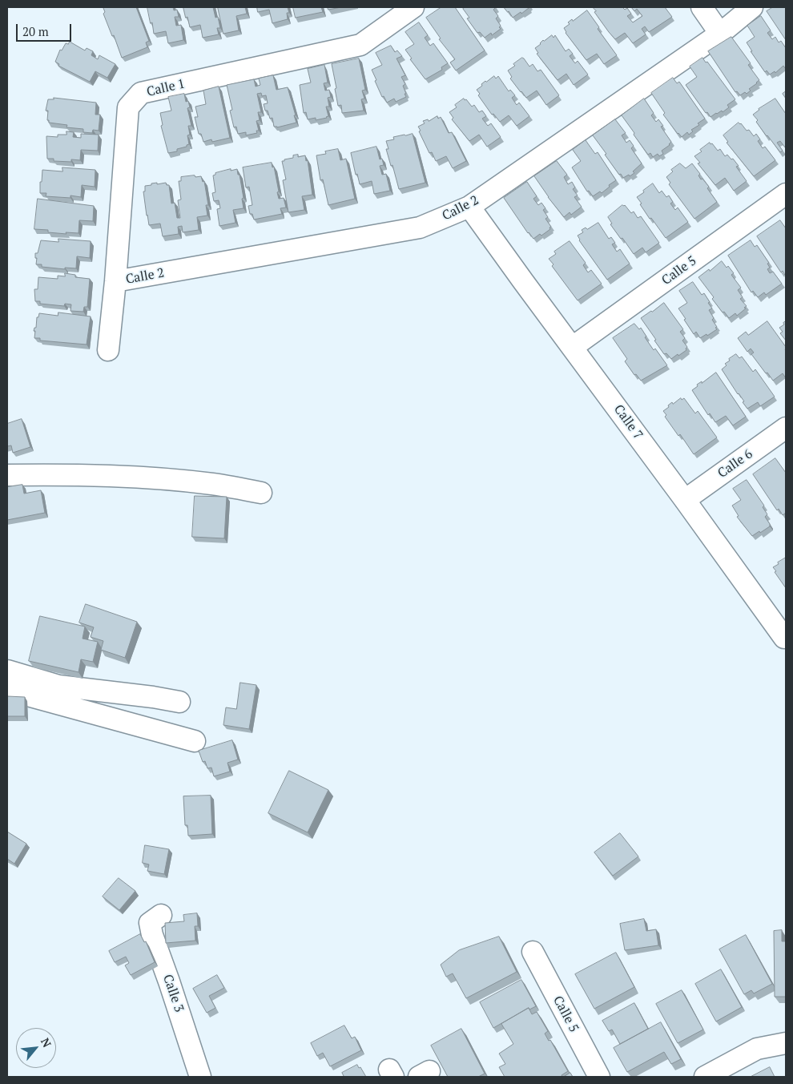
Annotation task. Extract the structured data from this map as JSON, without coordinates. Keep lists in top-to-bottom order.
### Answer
{
  "streets": {
    "street": [
      "Calle 1",
      "Calle 2",
      "Calle 5",
      "Calle 7",
      "Calle 6",
      "Calle 3"
    ]
  },
  "crossings": [
    ["Calle 1", "Calle 2"],
    ["Calle 2", "Calle 7"],
    ["Calle 5", "Calle 7"],
    ["Calle 7", "Calle 6"]
  ],
  "scale_bar": "20 m",
  "north": "top right"
}
